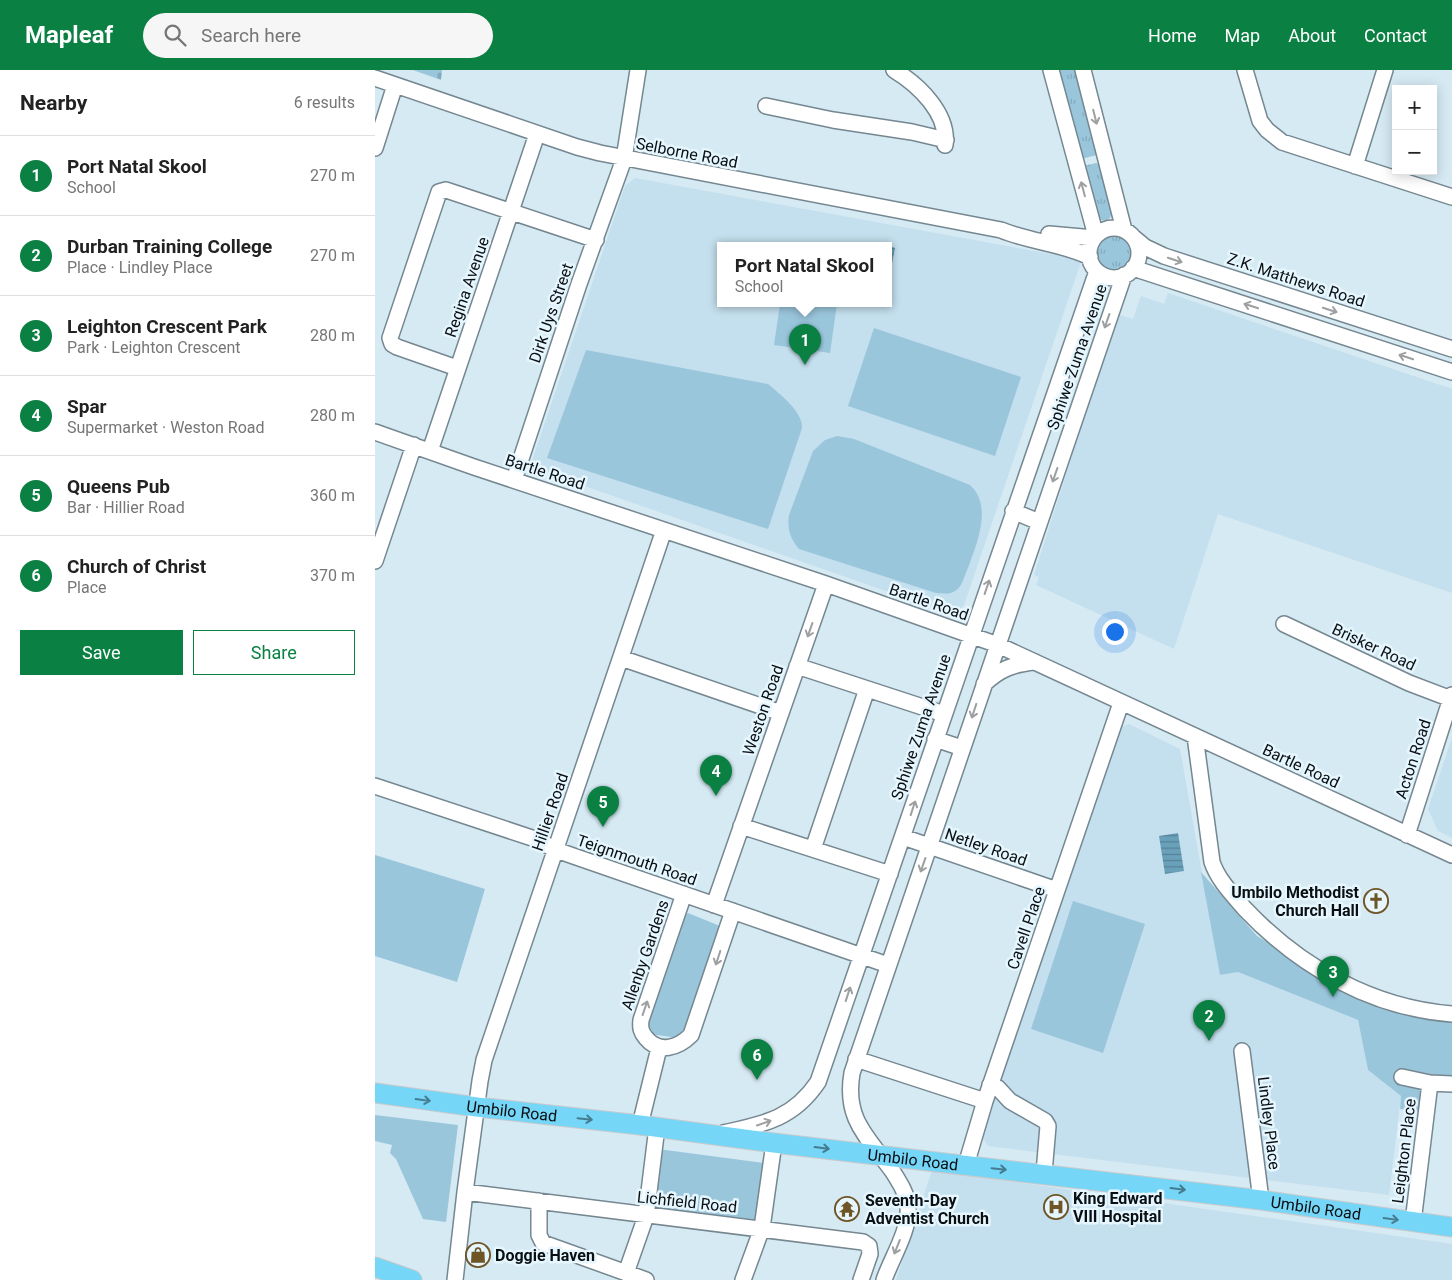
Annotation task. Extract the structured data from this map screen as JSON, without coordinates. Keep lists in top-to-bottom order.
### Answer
{
  "streets": {
    "main road": ["Umbilo Road"],
    "street": [
      "Selborne Road",
      "Z.K. Matthews Road",
      "Regina Avenue",
      "Dirk Uys Street",
      "Sphiwe Zuma Avenue",
      "Bartle Road",
      "Brisker Road",
      "Weston Road",
      "Acton Road",
      "Hillier Road",
      "Netley Road",
      "Teignmouth Road",
      "Cavell Place",
      "Allenby Gardens",
      "Lindley Place",
      "Leighton Place",
      "Lichfield Road"
    ]
  },
  "crossings": [
    ["Selborne Road", "Z.K. Matthews Road"],
    ["Selborne Road", "Regina Avenue"],
    ["Selborne Road", "Dirk Uys Street"],
    ["Selborne Road", "Sphiwe Zuma Avenue"],
    ["Z.K. Matthews Road", "Sphiwe Zuma Avenue"],
    ["Regina Avenue", "Bartle Road"],
    ["Dirk Uys Street", "Bartle Road"],
    ["Sphiwe Zuma Avenue", "Bartle Road"],
    ["Sphiwe Zuma Avenue", "Netley Road"],
    ["Sphiwe Zuma Avenue", "Teignmouth Road"],
    ["Sphiwe Zuma Avenue", "Umbilo Road"],
    ["Bartle Road", "Weston Road"],
    ["Bartle Road", "Acton Road"],
    ["Bartle Road", "Hillier Road"],
    ["Bartle Road", "Cavell Place"],
    ["Brisker Road", "Acton Road"],
    ["Weston Road", "Teignmouth Road"],
    ["Hillier Road", "Teignmouth Road"],
    ["Hillier Road", "Umbilo Road"],
    ["Hillier Road", "Lichfield Road"],
    ["Netley Road", "Cavell Place"],
    ["Teignmouth Road", "Allenby Gardens"],
    ["Cavell Place", "Umbilo Road"],
    ["Umbilo Road", "Lindley Place"],
    ["Umbilo Road", "Leighton Place"]
  ],
  "one_way": ["Allenby Gardens", "Umbilo Road"],
  "places": {
    "church": ["Umbilo Methodist Church Hall"],
    "hospital": ["King Edward VIII Hospital"],
    "temple": ["Seventh-Day Adventist Church"],
    "shop": ["Doggie Haven"]
  },
  "page": {
    "header": "Mapleaf",
    "search": "Search here",
    "nav": [
      "Home",
      "Map",
      "About",
      "Contact"
    ],
    "heading": ["Nearby", "6 results"],
    "map_buttons": ["+", "−"],
    "list": [
      {
        "mark": "1",
        "name": "Port Natal Skool",
        "note": "School",
        "value": "270 m"
      },
      {
        "mark": "2",
        "name": "Durban Training College",
        "note": "Place · Lindley Place",
        "value": "270 m"
      },
      {
        "mark": "3",
        "name": "Leighton Crescent Park",
        "note": "Park · Leighton Crescent",
        "value": "280 m"
      },
      {
        "mark": "4",
        "name": "Spar",
        "note": "Supermarket · Weston Road",
        "value": "280 m"
      },
      {
        "mark": "5",
        "name": "Queens Pub",
        "note": "Bar · Hillier Road",
        "value": "360 m"
      },
      {
        "mark": "6",
        "name": "Church of Christ",
        "note": "Place",
        "value": "370 m"
      }
    ],
    "popup": ["Port Natal Skool", "School"],
    "pins": [
      "1",
      "4",
      "5",
      "3",
      "2",
      "6"
    ],
    "buttons": ["Save", "Share"]
  }
}
